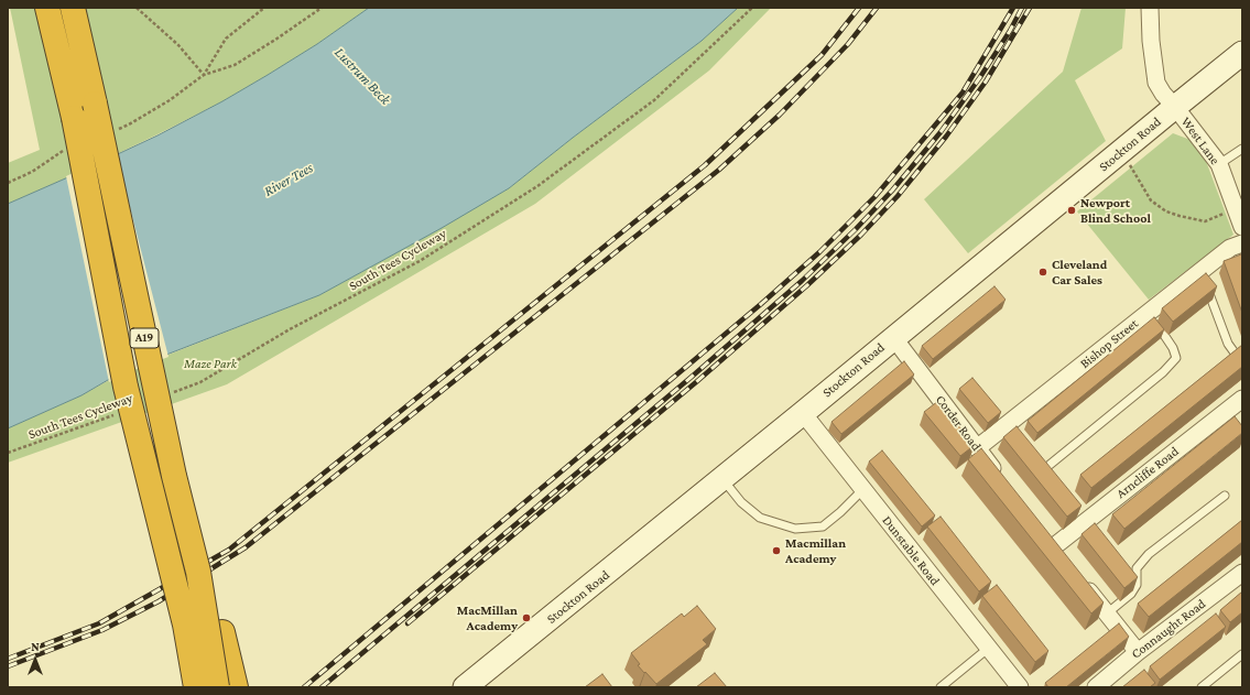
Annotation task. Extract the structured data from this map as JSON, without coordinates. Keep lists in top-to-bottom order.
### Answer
{
  "streets": {
    "highway": ["A19"],
    "main road": ["Stockton Road"],
    "street": [
      "West Lane",
      "Bishop Street",
      "Corder Road",
      "Arncliffe Road",
      "Dunstable Road",
      "Connaught Road"
    ],
    "path": ["South Tees Cycleway"]
  },
  "crossings": [
    ["West Lane", "Stockton Road"],
    ["Stockton Road", "Corder Road"],
    ["Stockton Road", "Dunstable Road"],
    ["Bishop Street", "Corder Road"]
  ],
  "water": ["Lustrum Beck", "River Tees"],
  "parks": ["Maze Park"],
  "places": [
    "Newport Blind School",
    "Cleveland Car Sales",
    "Macmillan Academy",
    "MacMillan Academy"
  ],
  "north": "top"
}
